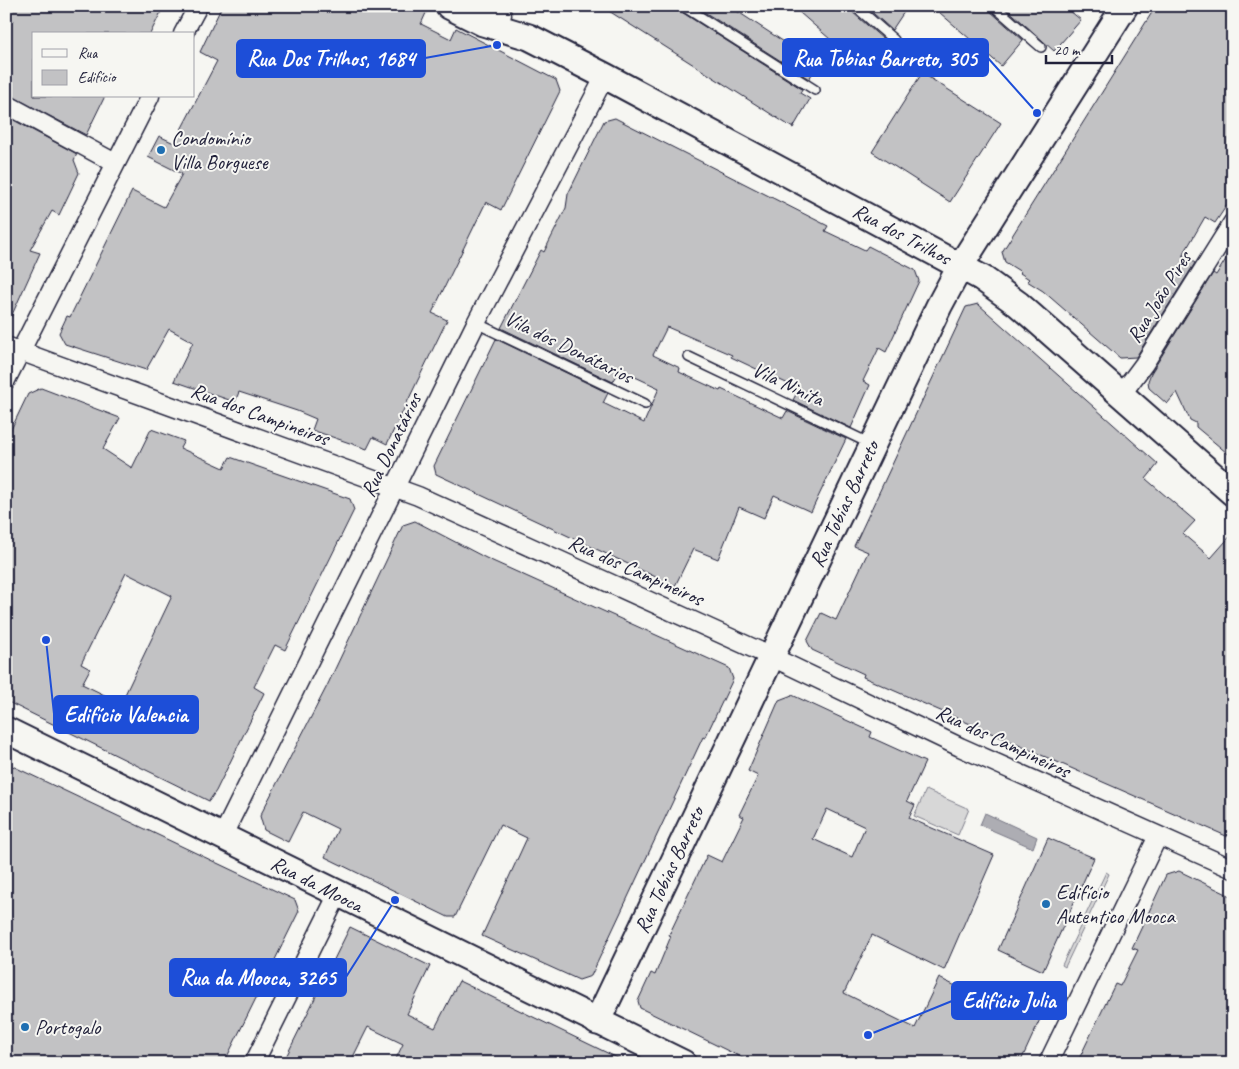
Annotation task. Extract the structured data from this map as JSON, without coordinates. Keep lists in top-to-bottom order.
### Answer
{
  "streets": {
    "main road": ["Rua dos Trilhos", "Rua Tobias Barreto", "Rua da Mooca"],
    "street": ["Rua João Pires", "Rua dos Campineiros", "Rua Donatários"],
    "lane": ["Vila dos Donátarios", "Vila Ninita"]
  },
  "crossings": [
    ["Rua dos Trilhos", "Rua João Pires"],
    ["Rua dos Trilhos", "Rua Donatários"],
    ["Rua dos Trilhos", "Rua Tobias Barreto"],
    ["Vila dos Donátarios", "Rua Donatários"],
    ["Vila Ninita", "Rua Tobias Barreto"],
    ["Rua dos Campineiros", "Rua Donatários"],
    ["Rua dos Campineiros", "Rua Tobias Barreto"],
    ["Rua Donatários", "Rua da Mooca"],
    ["Rua Tobias Barreto", "Rua da Mooca"]
  ],
  "places": [
    "Rua Dos Trilhos, 1684",
    "Rua Tobias Barreto, 305",
    "Condomínio Villa Borguese",
    "Edifício Valencia",
    "Rua da Mooca, 3265",
    "Edifício Autentico Mooca",
    "Portogalo",
    "Edifício Julia"
  ],
  "legend": ["Rua", "Edifício"],
  "scale_bar": "20 m"
}
